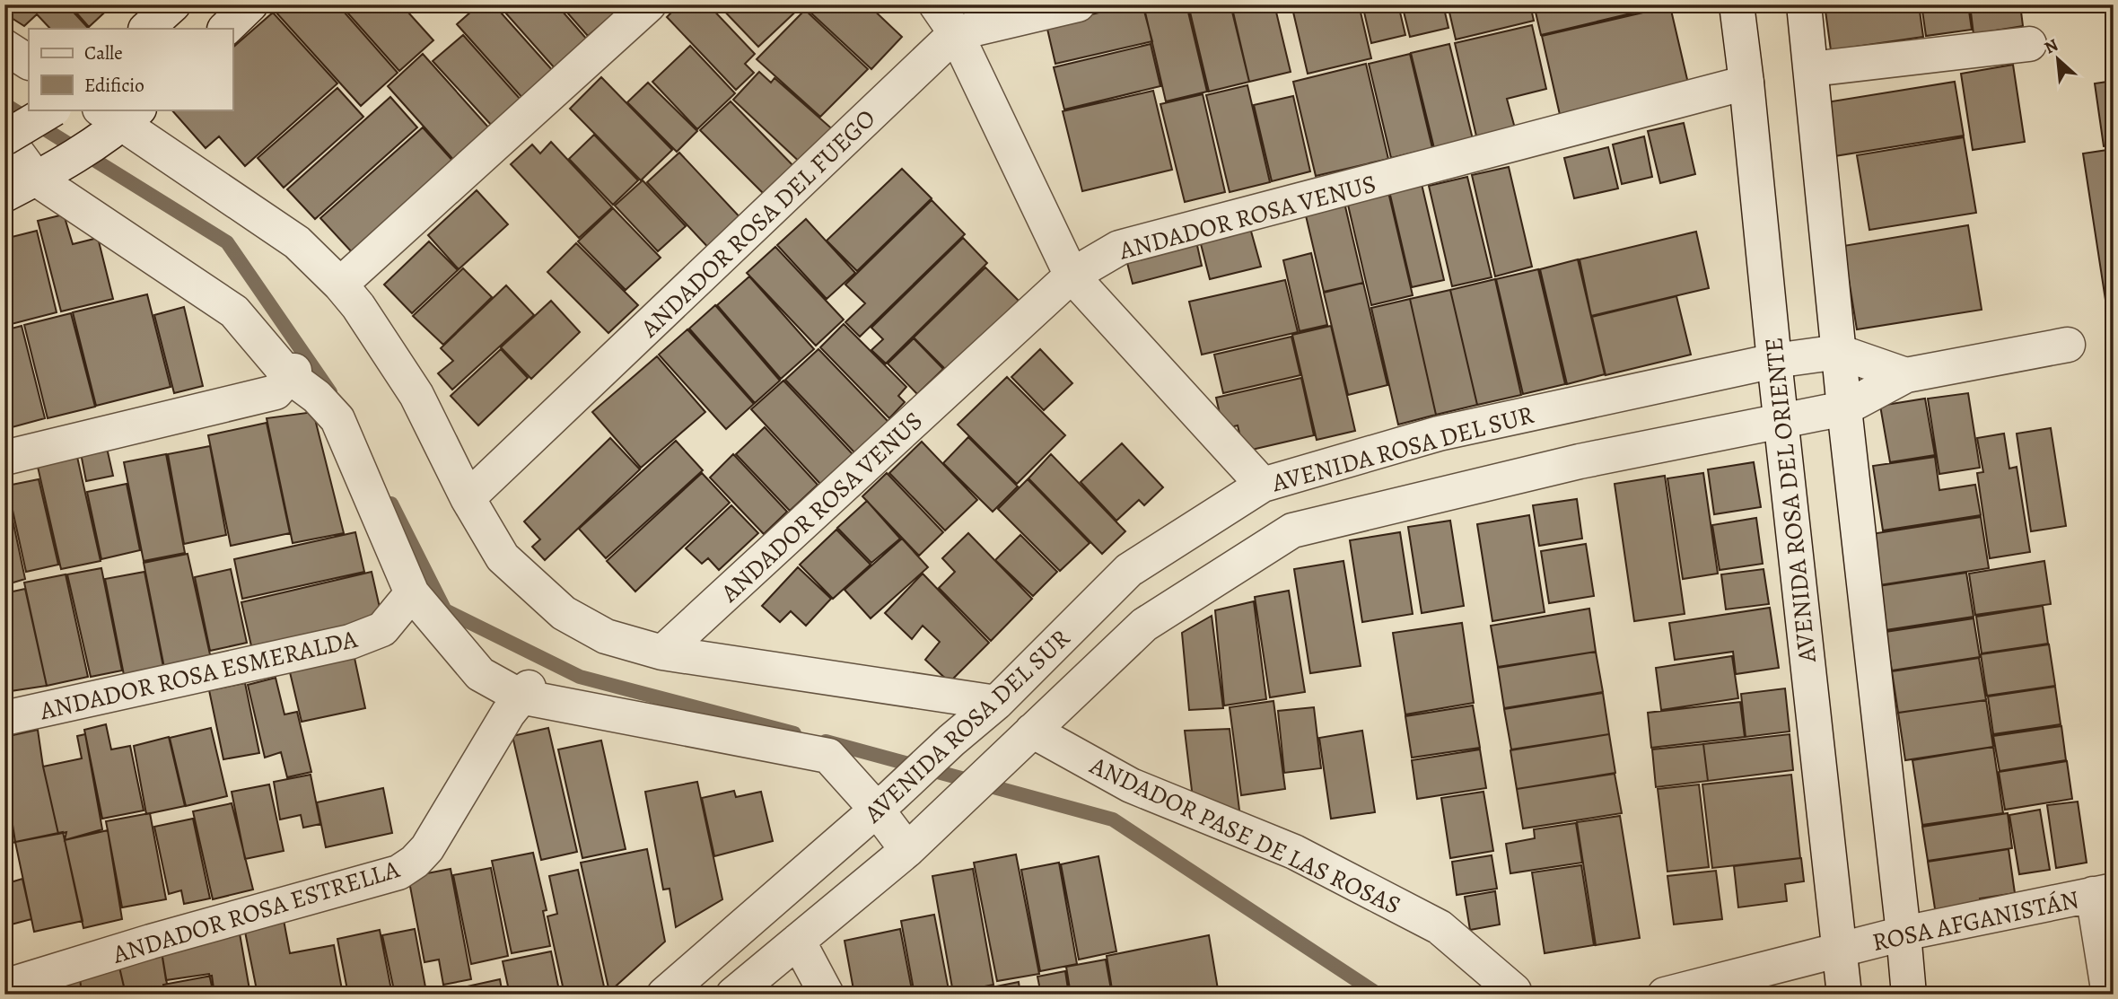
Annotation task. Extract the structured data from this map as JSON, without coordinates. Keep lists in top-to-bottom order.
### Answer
{
  "streets": {
    "street": [
      "ANDADOR ROSA VENUS",
      "ANDADOR ROSA DEL FUEGO",
      "AVENIDA ROSA DEL SUR",
      "AVENIDA ROSA DEL ORIENTE",
      "ANDADOR ROSA ESMERALDA",
      "ANDADOR PASE DE LAS ROSAS",
      "ANDADOR ROSA ESTRELLA",
      "ROSA AFGANISTÁN"
    ]
  },
  "crossings": [
    ["ANDADOR ROSA VENUS", "AVENIDA ROSA DEL ORIENTE"],
    ["AVENIDA ROSA DEL SUR", "AVENIDA ROSA DEL ORIENTE"],
    ["AVENIDA ROSA DEL SUR", "ANDADOR PASE DE LAS ROSAS"],
    ["AVENIDA ROSA DEL ORIENTE", "ROSA AFGANISTÁN"]
  ],
  "legend": ["Calle", "Edificio"],
  "north": "top left"
}
